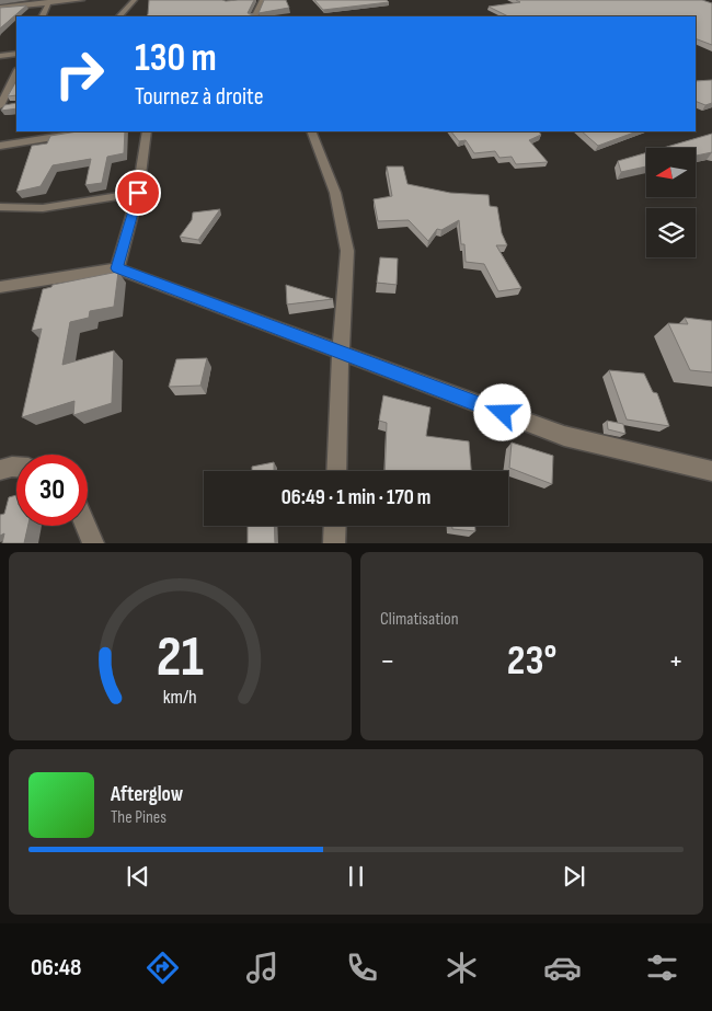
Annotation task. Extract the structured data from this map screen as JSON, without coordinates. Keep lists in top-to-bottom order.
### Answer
{
  "north": "left",
  "page": {
    "turn": ["130 m", "Tournez à droite"],
    "limit": "30",
    "trip": "06:49 · 1 min · 170 m",
    "tile": "Climatisation",
    "heat": ["−", "23°", "+"],
    "song": ["Afterglow", "The Pines"],
    "tabs": "06:48",
    "gauge": ["21", "km/h"]
  }
}
